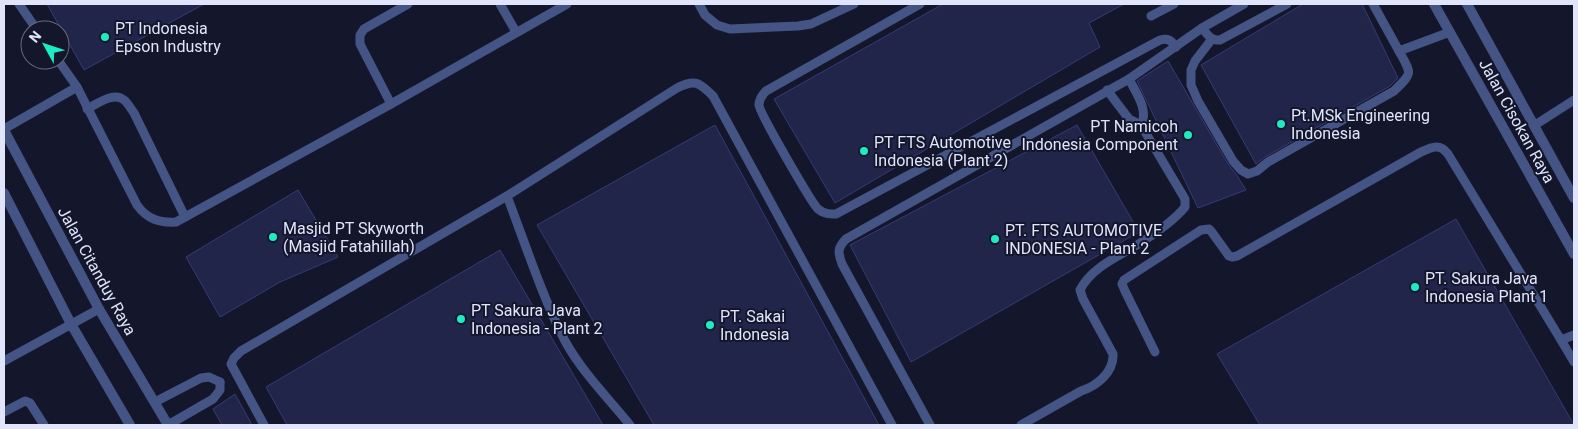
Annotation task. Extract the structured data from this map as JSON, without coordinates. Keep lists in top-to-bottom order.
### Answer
{
  "streets": {
    "street": ["Jalan Cisokan Raya", "Jalan Citanduy Raya"]
  },
  "places": [
    "PT Indonesia Epson Industry",
    "Pt.MSk Engineering Indonesia",
    "PT Namicoh Indonesia Component",
    "PT FTS Automotive Indonesia (Plant 2)",
    "Masjid PT Skyworth (Masjid Fatahillah)",
    "PT. FTS AUTOMOTIVE INDONESIA - Plant 2",
    "PT. Sakura Java Indonesia Plant 1",
    "PT Sakura Java Indonesia - Plant 2",
    "PT. Sakai Indonesia"
  ],
  "north": "top left"
}
